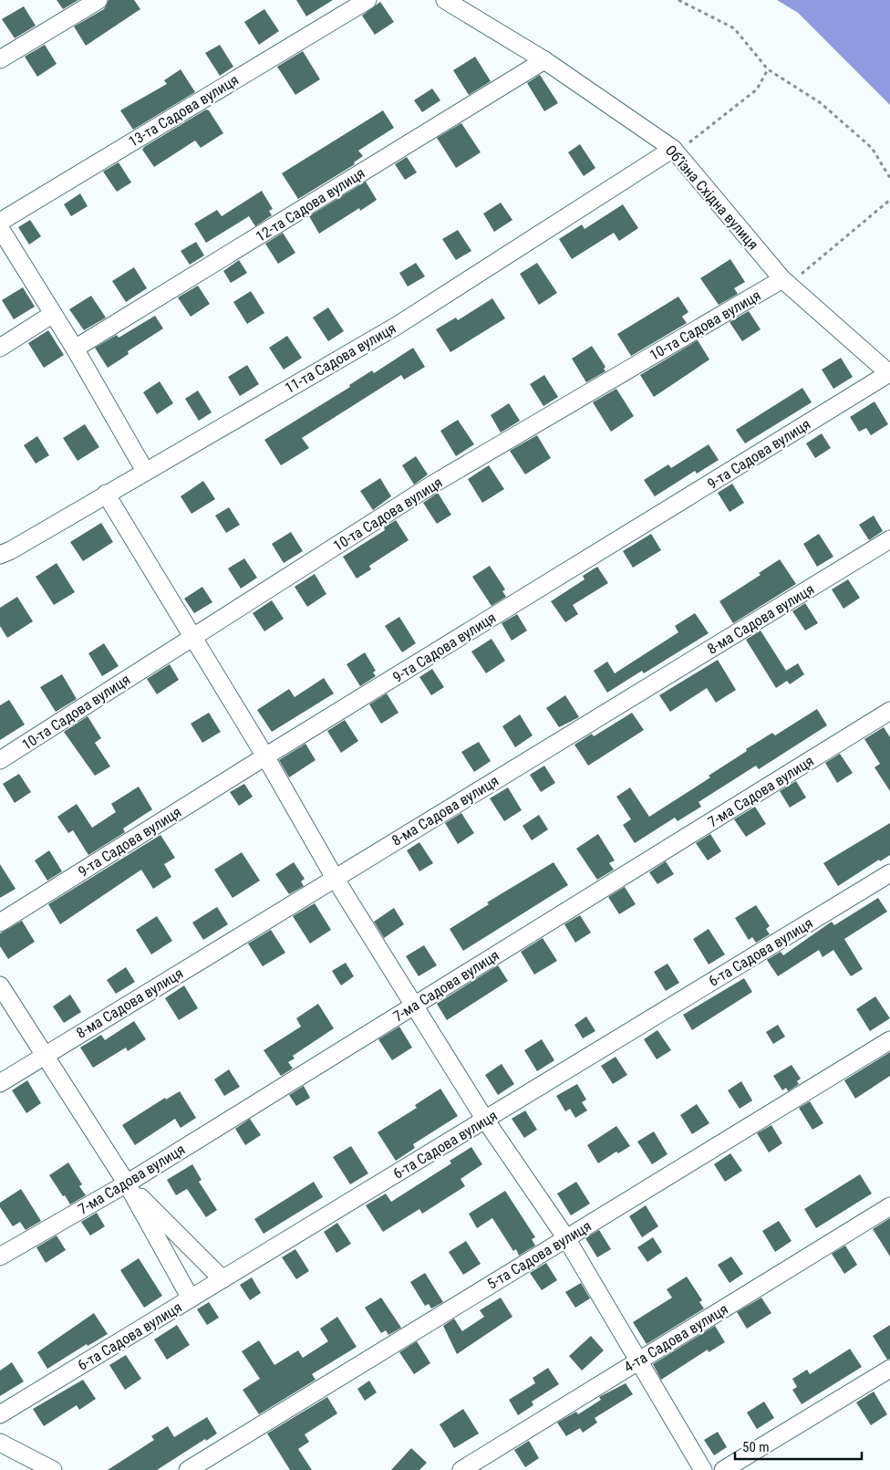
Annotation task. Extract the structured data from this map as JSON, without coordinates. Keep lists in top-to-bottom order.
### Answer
{
  "streets": {
    "street": [
      "13-та Садова вулиця",
      "Обʼїзна Східна вулиця",
      "12-та Садова вулиця",
      "10-та Садова вулиця",
      "11-та Садова вулиця",
      "9-та Садова вулиця",
      "8-ма Садова вулиця",
      "7-ма Садова вулиця",
      "6-та Садова вулиця",
      "5-та Садова вулиця",
      "4-та Садова вулиця"
    ]
  },
  "crossings": [
    ["Обʼїзна Східна вулиця", "12-та Садова вулиця"],
    ["Обʼїзна Східна вулиця", "10-та Садова вулиця"],
    ["Обʼїзна Східна вулиця", "11-та Садова вулиця"],
    ["Обʼїзна Східна вулиця", "9-та Садова вулиця"]
  ],
  "scale_bar": "50 m"
}
